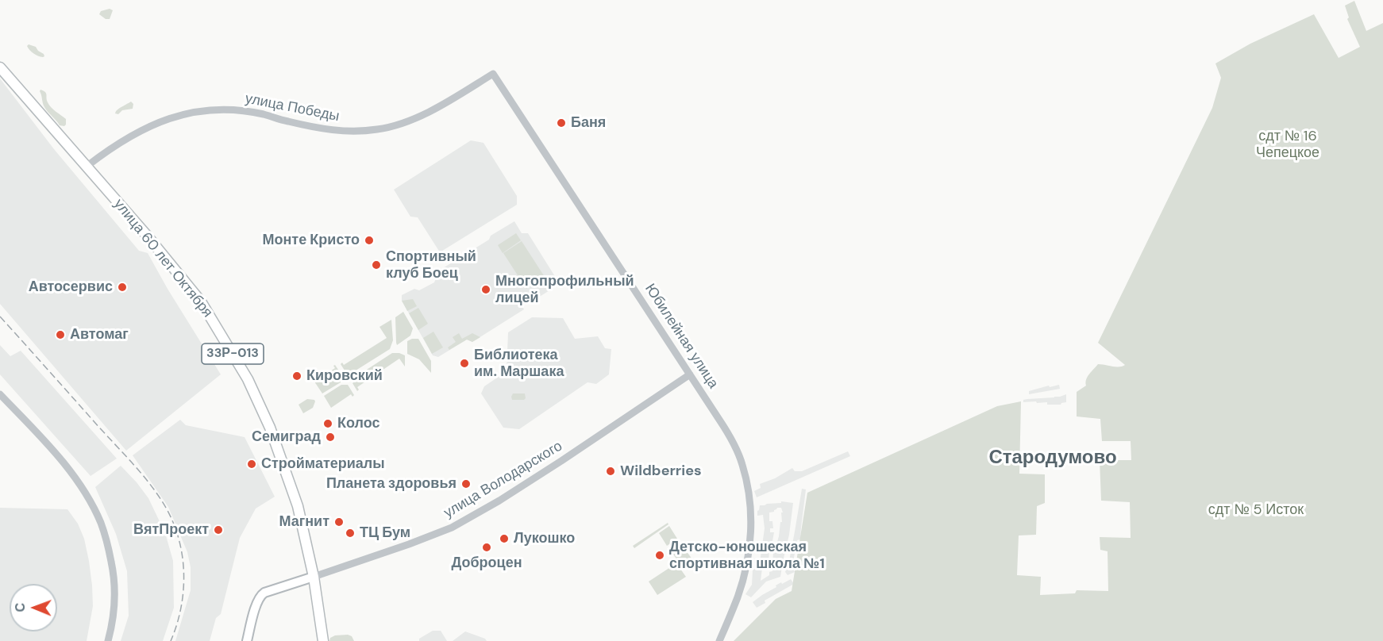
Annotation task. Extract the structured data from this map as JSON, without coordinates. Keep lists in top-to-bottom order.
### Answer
{
  "streets": {
    "main road": ["улица 60 лет Октября", "33Р-013"],
    "street": ["улица Победы", "Юбилейная улица", "улица Володарского"]
  },
  "crossings": [
    ["улица Победы", "улица 60 лет Октября"],
    ["улица Победы", "Юбилейная улица"],
    ["улица 60 лет Октября", "улица Володарского"],
    ["Юбилейная улица", "улица Володарского"]
  ],
  "districts": ["Стародумово"],
  "parks": ["сдт № 16 Чепецкое", "сдт № 5 Исток"],
  "places": [
    "Баня",
    "Монте Кристо",
    "Спортивный клуб Боец",
    "Автосервис",
    "Многопрофильный лицей",
    "Автомаг",
    "Библиотека им. Маршака",
    "Кировский",
    "Колос",
    "Семиград",
    "Стройматериалы",
    "Wildberries",
    "Планета здоровья",
    "Магнит",
    "ВятПроект",
    "ТЦ Бум",
    "Лукошко",
    "Доброцен",
    "Детско-юношеская спортивная школа №1"
  ],
  "north": "left"
}
